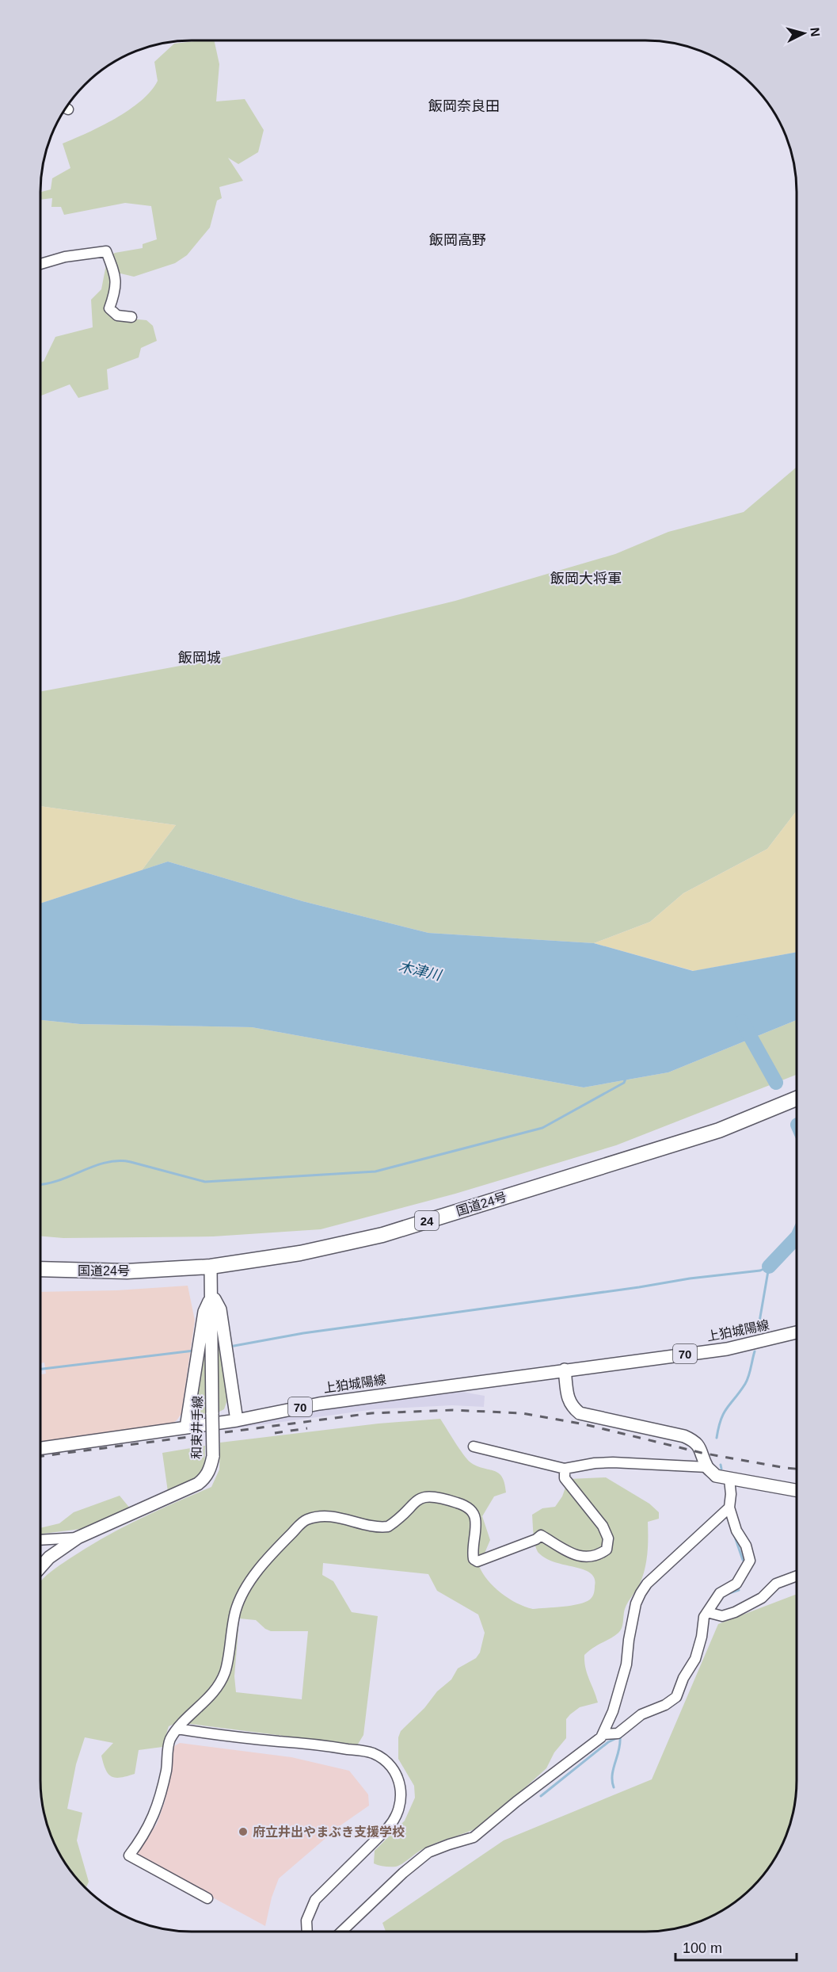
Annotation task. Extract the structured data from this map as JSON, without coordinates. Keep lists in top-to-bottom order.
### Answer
{
  "streets": {
    "highway": ["国道24号", "24"],
    "main road": ["上狛城陽線", "70", "和束井手線"]
  },
  "crossings": [
    ["国道24号", "和束井手線"]
  ],
  "districts": [
    "飯岡奈良田",
    "飯岡高野",
    "飯岡大将軍",
    "飯岡城"
  ],
  "water": ["木津川"],
  "places": ["府立井出やまぶき支援学校"],
  "scale_bar": "100 m",
  "north": "right"
}
